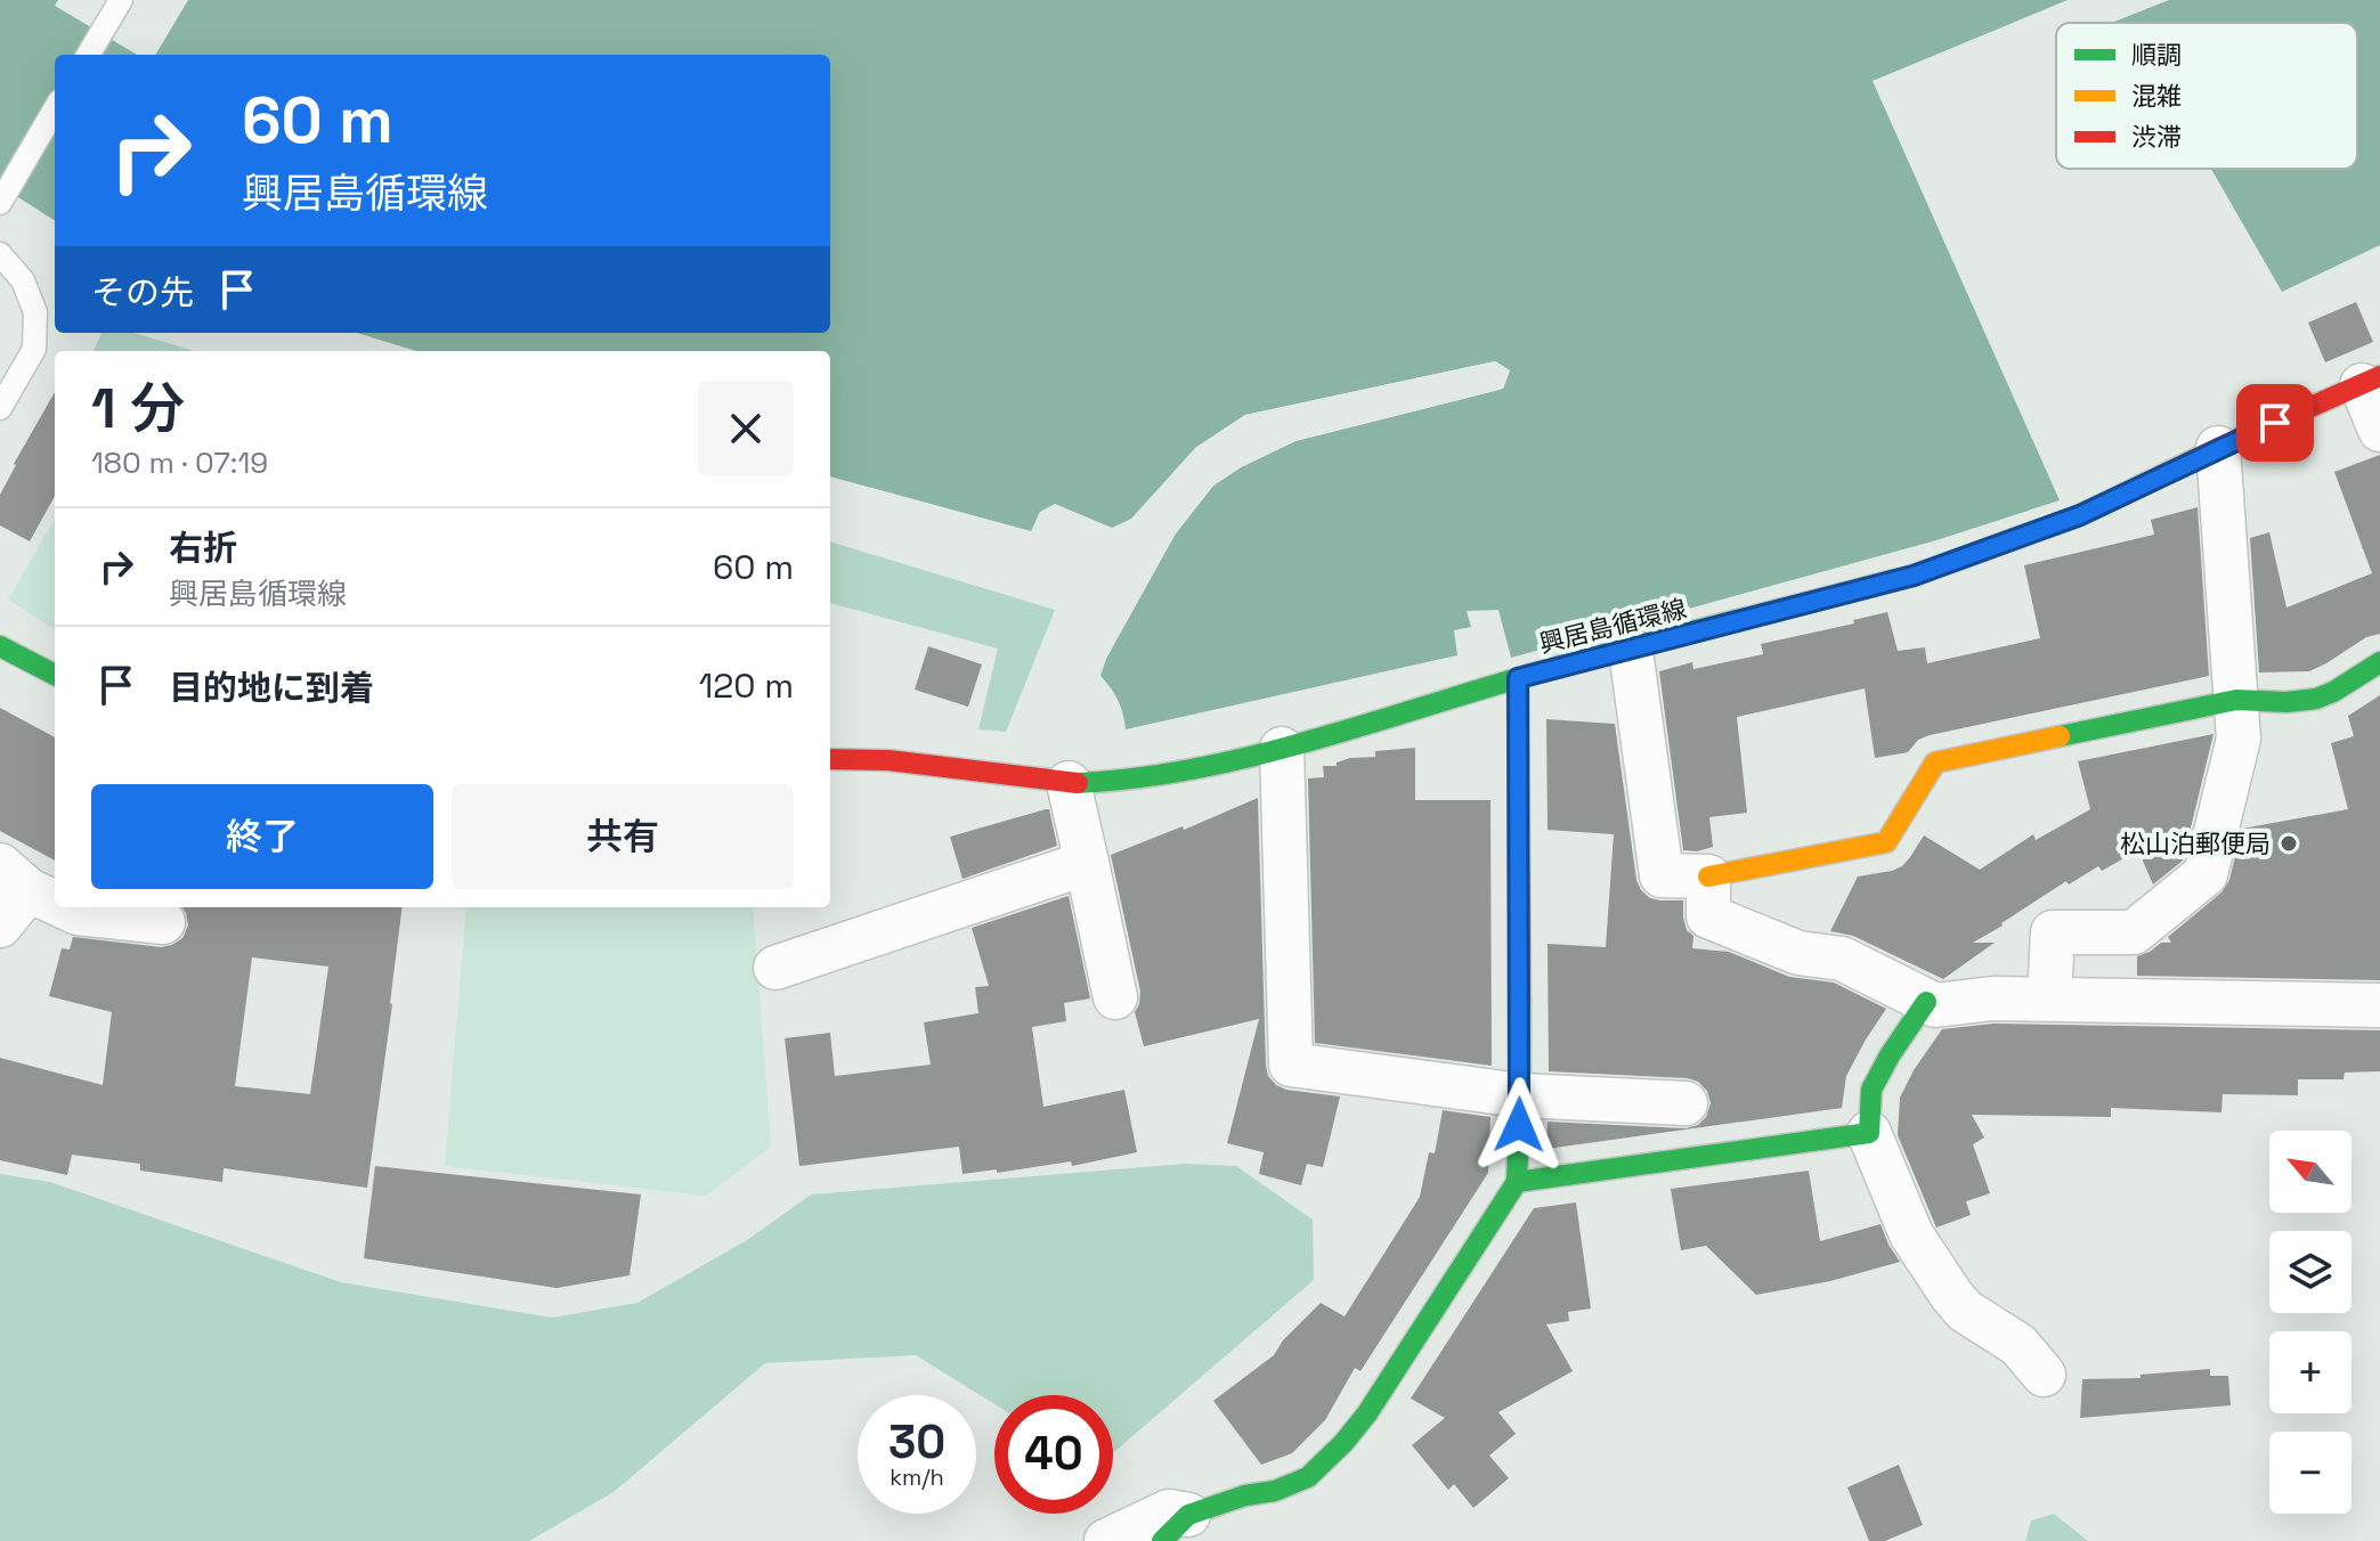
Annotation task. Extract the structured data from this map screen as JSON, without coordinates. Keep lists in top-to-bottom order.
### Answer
{
  "streets": {
    "street": ["興居島循環線"]
  },
  "places": ["松山泊郵便局"],
  "legend": ["順調", "混雑", "渋滞"],
  "north": "top left",
  "page": {
    "turn": ["60 m", "興居島循環線"],
    "then": "その先",
    "heading": ["1 分", "180 m · 07:19"],
    "list": [
      {
        "name": "右折",
        "note": "興居島循環線",
        "value": "60 m"
      },
      {
        "name": "目的地に到着",
        "value": "120 m"
      }
    ],
    "buttons": ["終了", "共有"],
    "map_buttons": ["+", "−"],
    "speed": "30 km/h",
    "limit": "40"
  }
}
